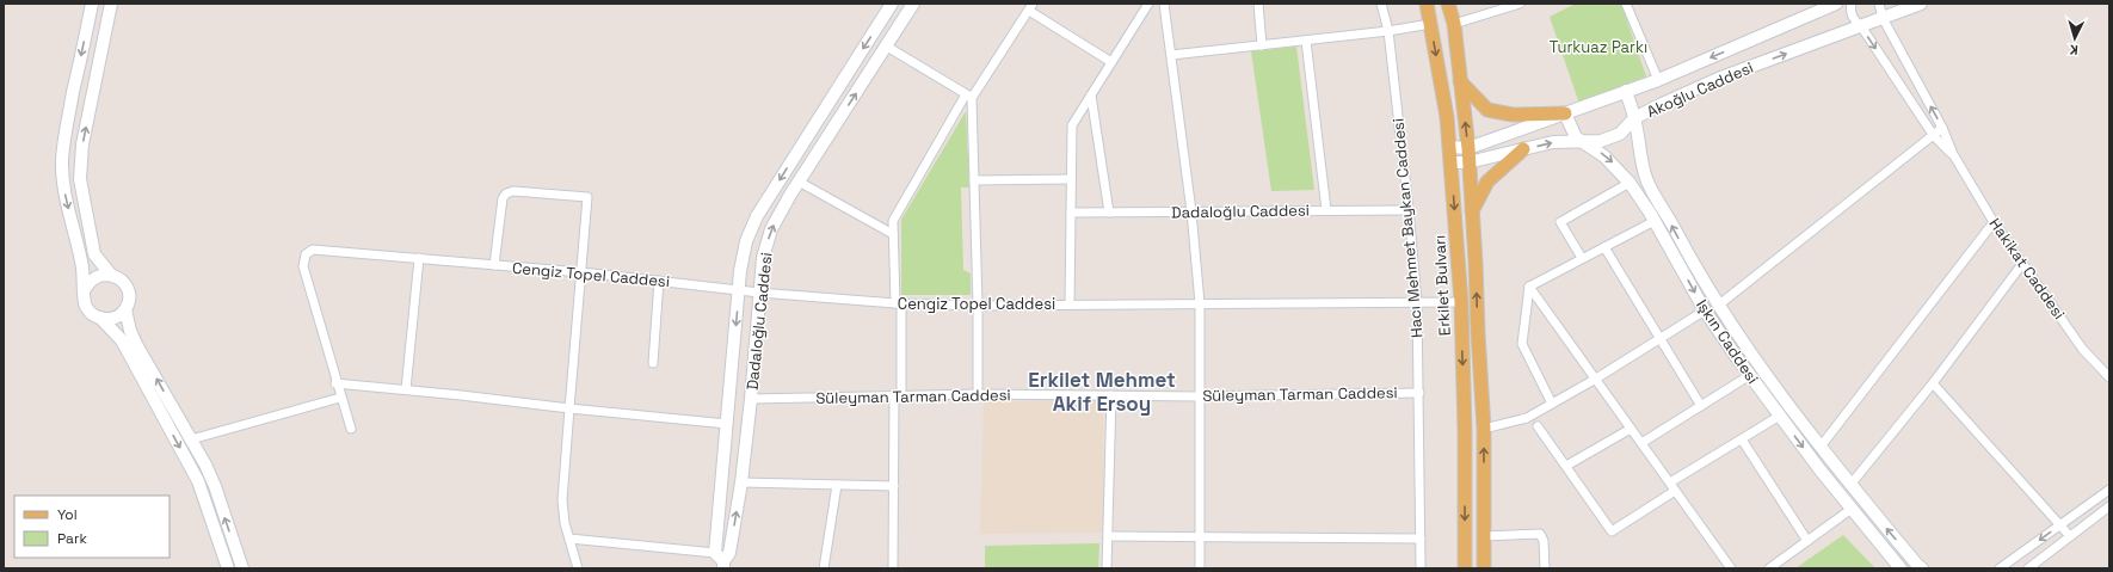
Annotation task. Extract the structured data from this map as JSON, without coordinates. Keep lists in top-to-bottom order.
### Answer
{
  "streets": {
    "main road": ["Erkilet Bulvarı"],
    "street": [
      "Akoğlu Caddesi",
      "Dadaloğlu Caddesi",
      "Hacı Mehmet Baykan Caddesi",
      "Hakikat Caddesi",
      "Cengiz Topel Caddesi",
      "Işkın Caddesi",
      "Süleyman Tarman Caddesi"
    ]
  },
  "crossings": [
    ["Akoğlu Caddesi", "Hakikat Caddesi"],
    ["Akoğlu Caddesi", "Erkilet Bulvarı"],
    ["Akoğlu Caddesi", "Işkın Caddesi"],
    ["Dadaloğlu Caddesi", "Hacı Mehmet Baykan Caddesi"],
    ["Dadaloğlu Caddesi", "Cengiz Topel Caddesi"],
    ["Dadaloğlu Caddesi", "Süleyman Tarman Caddesi"],
    ["Hacı Mehmet Baykan Caddesi", "Cengiz Topel Caddesi"],
    ["Hacı Mehmet Baykan Caddesi", "Süleyman Tarman Caddesi"],
    ["Cengiz Topel Caddesi", "Erkilet Bulvarı"]
  ],
  "districts": ["Erkilet Mehmet Akif Ersoy"],
  "parks": ["Turkuaz Parkı"],
  "legend": ["Yol", "Park"],
  "north": "bottom"
}
